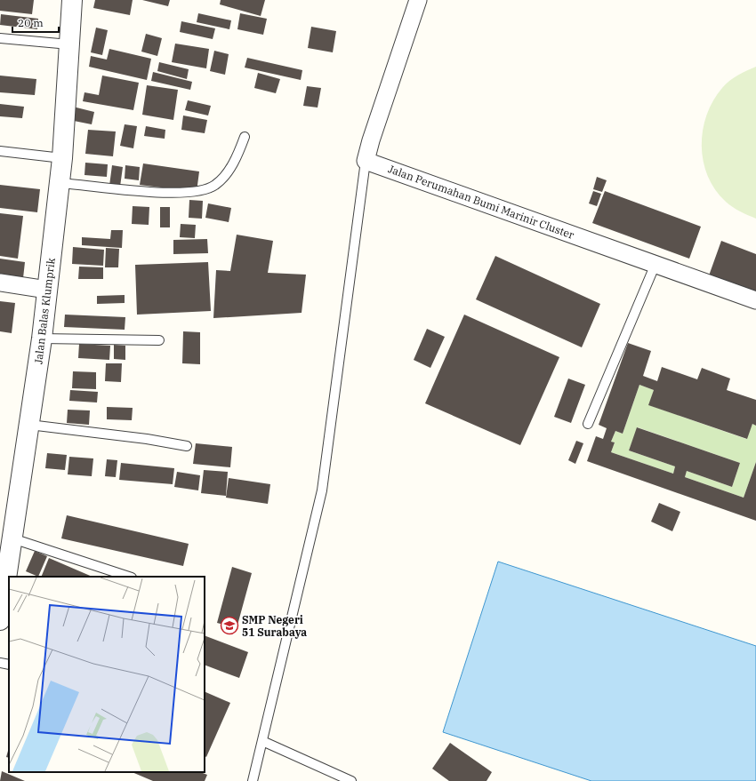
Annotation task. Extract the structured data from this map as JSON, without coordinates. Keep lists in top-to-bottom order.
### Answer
{
  "streets": {
    "street": ["Jalan Perumahan Bumi Marinir Cluster", "Jalan Balas Klumprik"]
  },
  "places": {
    "school or university": ["SMP Negeri 51 Surabaya"]
  },
  "scale_bar": "20 m"
}
